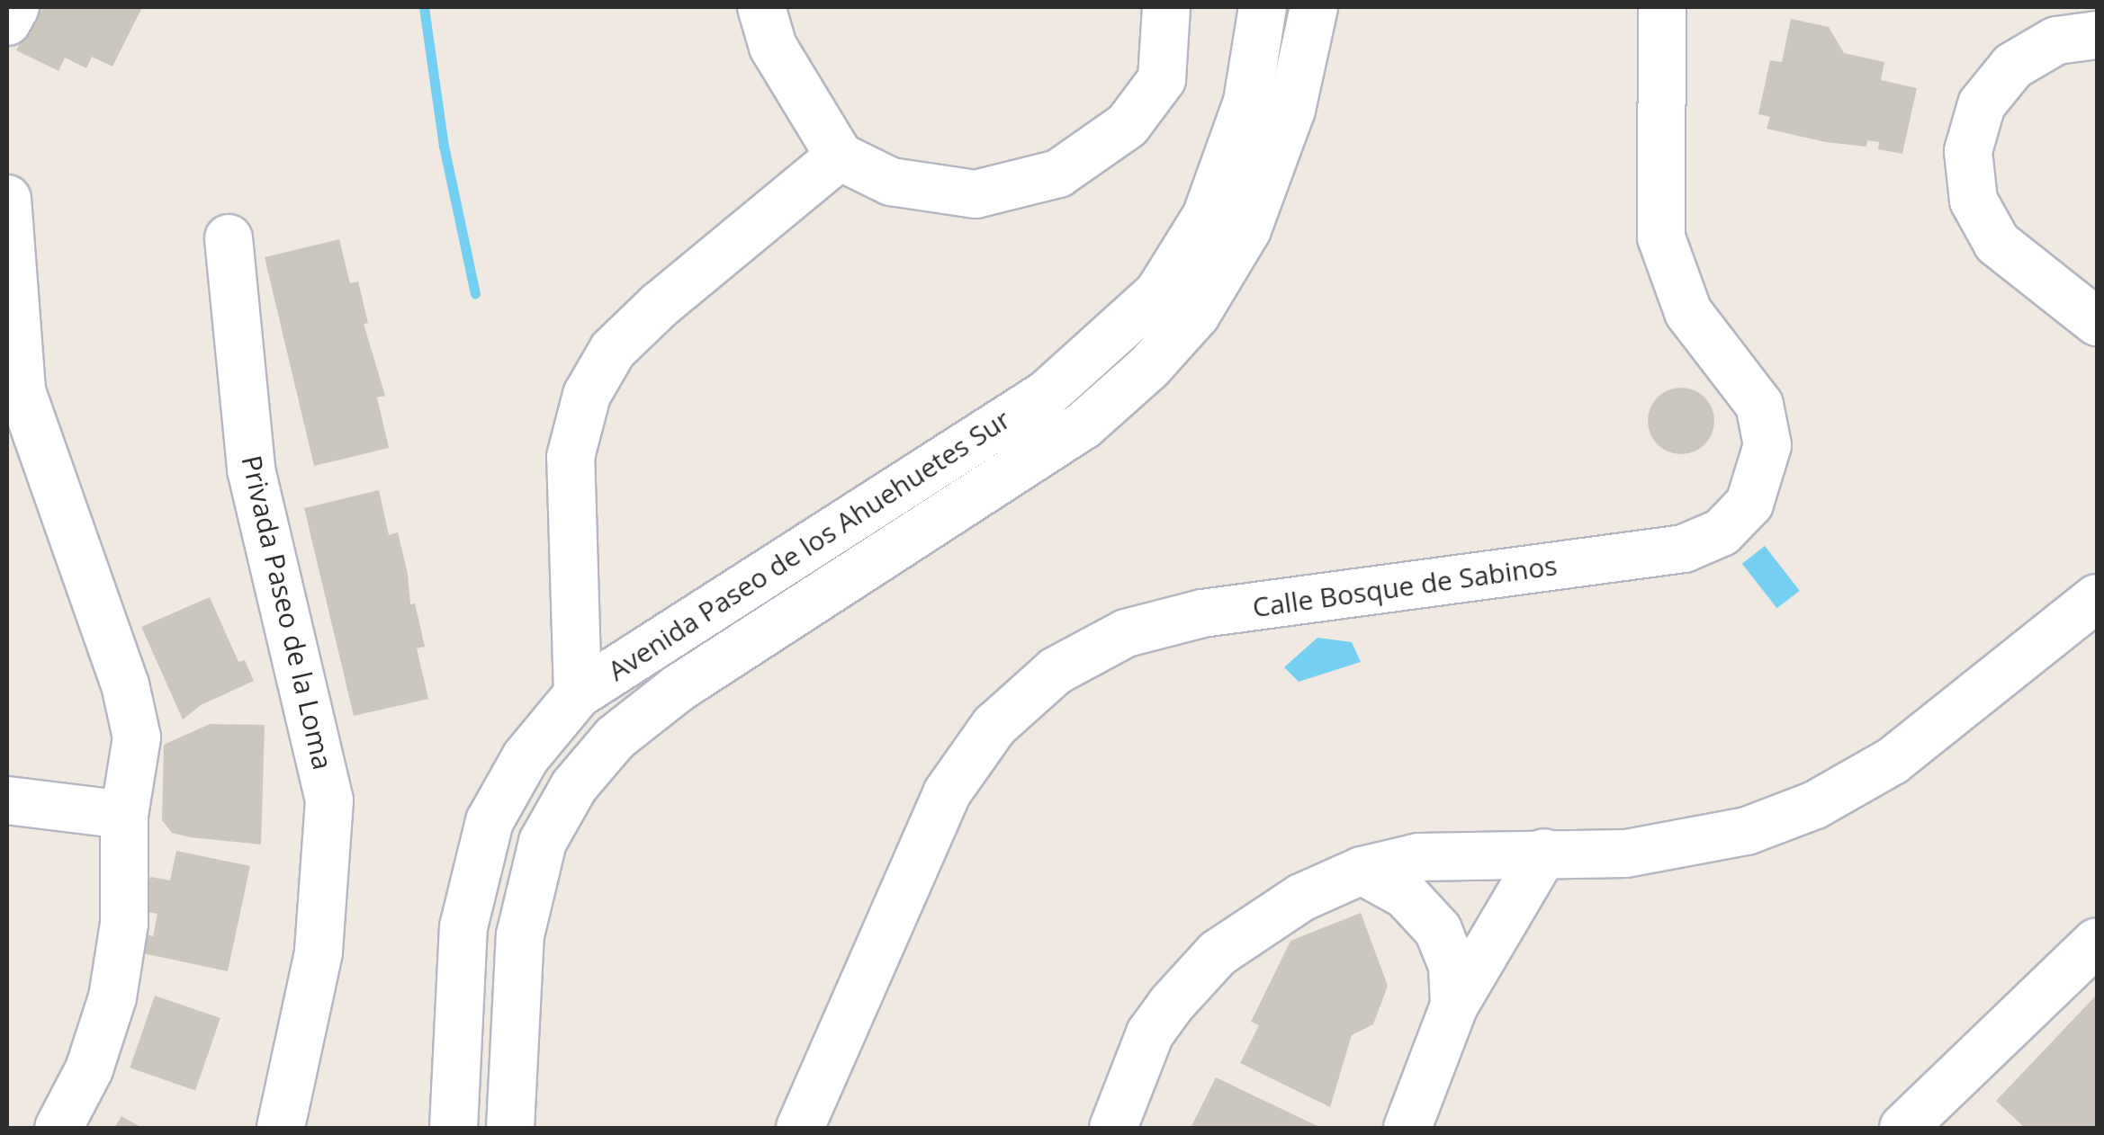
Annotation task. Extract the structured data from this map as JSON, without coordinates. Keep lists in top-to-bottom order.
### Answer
{
  "streets": {
    "street": ["Avenida Paseo de los Ahuehuetes Sur", "Calle Bosque de Sabinos", "Privada Paseo de la Loma"]
  }
}
